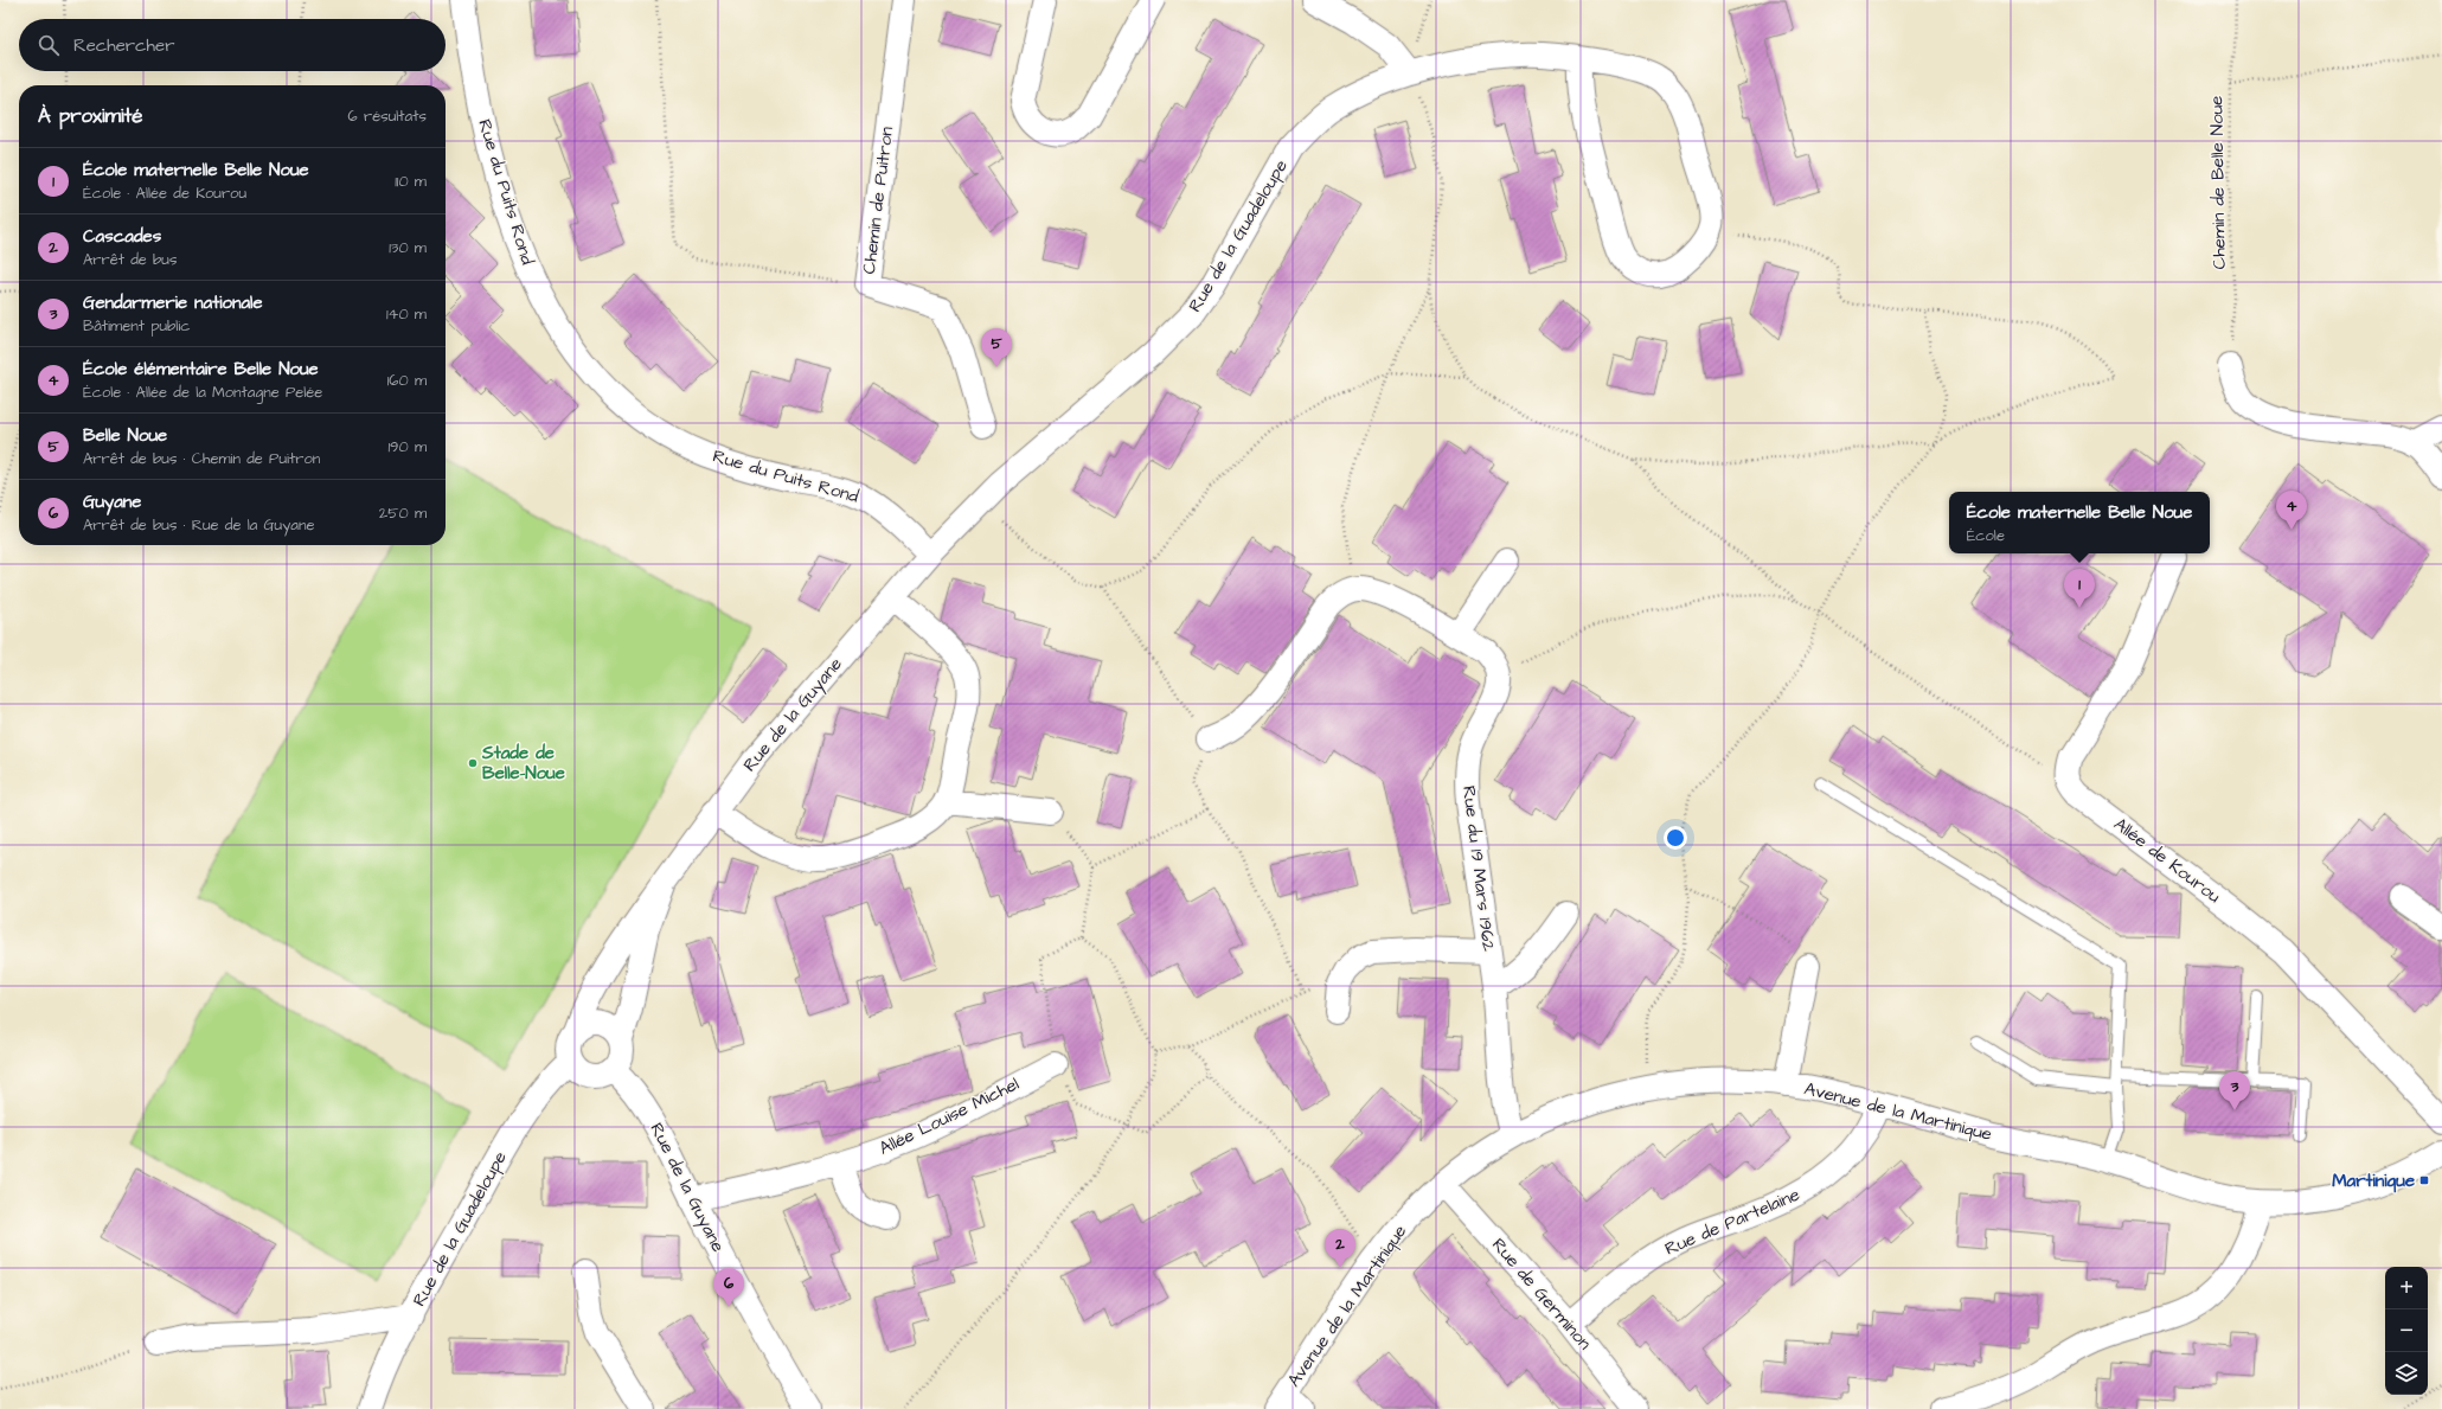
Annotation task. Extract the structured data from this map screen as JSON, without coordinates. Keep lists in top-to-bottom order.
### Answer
{
  "streets": {
    "street": [
      "Rue du Puits Rond",
      "Chemin de Puitron",
      "Rue de la Guadeloupe",
      "Rue de la Guyane",
      "Allée de Kourou",
      "Rue du 19 Mars 1962",
      "Avenue de la Martinique",
      "Allée Louise Michel",
      "Rue de Partelaine",
      "Rue de Germinon"
    ],
    "path": ["Chemin de Belle Noue"]
  },
  "crossings": [
    ["Rue du Puits Rond", "Rue de la Guadeloupe"],
    ["Rue du Puits Rond", "Rue de la Guyane"],
    ["Rue de la Guadeloupe", "Rue de la Guyane"],
    ["Rue de la Guyane", "Allée Louise Michel"],
    ["Rue du 19 Mars 1962", "Avenue de la Martinique"],
    ["Avenue de la Martinique", "Rue de Partelaine"],
    ["Avenue de la Martinique", "Rue de Germinon"],
    ["Rue de Partelaine", "Rue de Germinon"]
  ],
  "places": {
    "other": ["Stade de Belle-Noue"],
    "transit": ["Martinique"]
  },
  "page": {
    "search": "Rechercher",
    "heading": ["À proximité", "6 résultats"],
    "list": [
      {
        "mark": "1",
        "name": "École maternelle Belle Noue",
        "note": "École · Allée de Kourou",
        "value": "110 m"
      },
      {
        "mark": "2",
        "name": "Cascades",
        "note": "Arrêt de bus",
        "value": "130 m"
      },
      {
        "mark": "3",
        "name": "Gendarmerie nationale",
        "note": "Bâtiment public",
        "value": "140 m"
      },
      {
        "mark": "4",
        "name": "École élémentaire Belle Noue",
        "note": "École · Allée de la Montagne Pelée",
        "value": "160 m"
      },
      {
        "mark": "5",
        "name": "Belle Noue",
        "note": "Arrêt de bus · Chemin de Puitron",
        "value": "190 m"
      },
      {
        "mark": "6",
        "name": "Guyane",
        "note": "Arrêt de bus · Rue de la Guyane",
        "value": "250 m"
      }
    ],
    "pins": [
      "5",
      "4",
      "1",
      "3",
      "2",
      "6"
    ],
    "popup": ["École maternelle Belle Noue", "École"],
    "map_buttons": ["+", "−"]
  }
}
